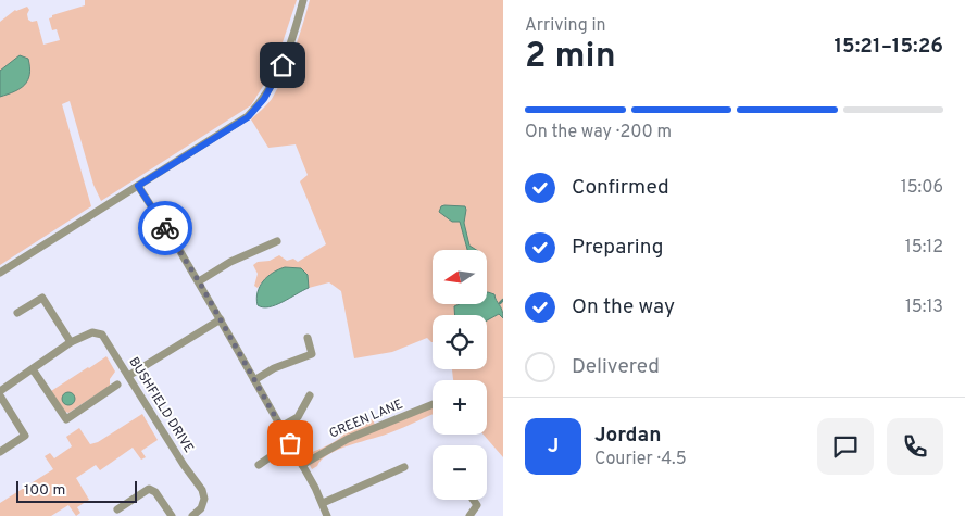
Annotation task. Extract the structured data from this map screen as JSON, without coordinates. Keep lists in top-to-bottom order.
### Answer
{
  "streets": {
    "street": ["BUSHFIELD DRIVE", "GREEN LANE"]
  },
  "scale_bar": "100 m",
  "north": "left",
  "page": {
    "heading": ["2 min", "Arriving in", "15:21–15:26"],
    "panel": ["Jordan", "Courier · 4.5"],
    "bar": "On the way · 200 m",
    "list": [
      ["Confirmed", "15:06"],
      ["Preparing", "15:12"],
      ["On the way", "15:13"],
      "Delivered"
    ],
    "map_buttons": ["+", "−"],
    "round": "J",
    "scale": "100 m"
  }
}
